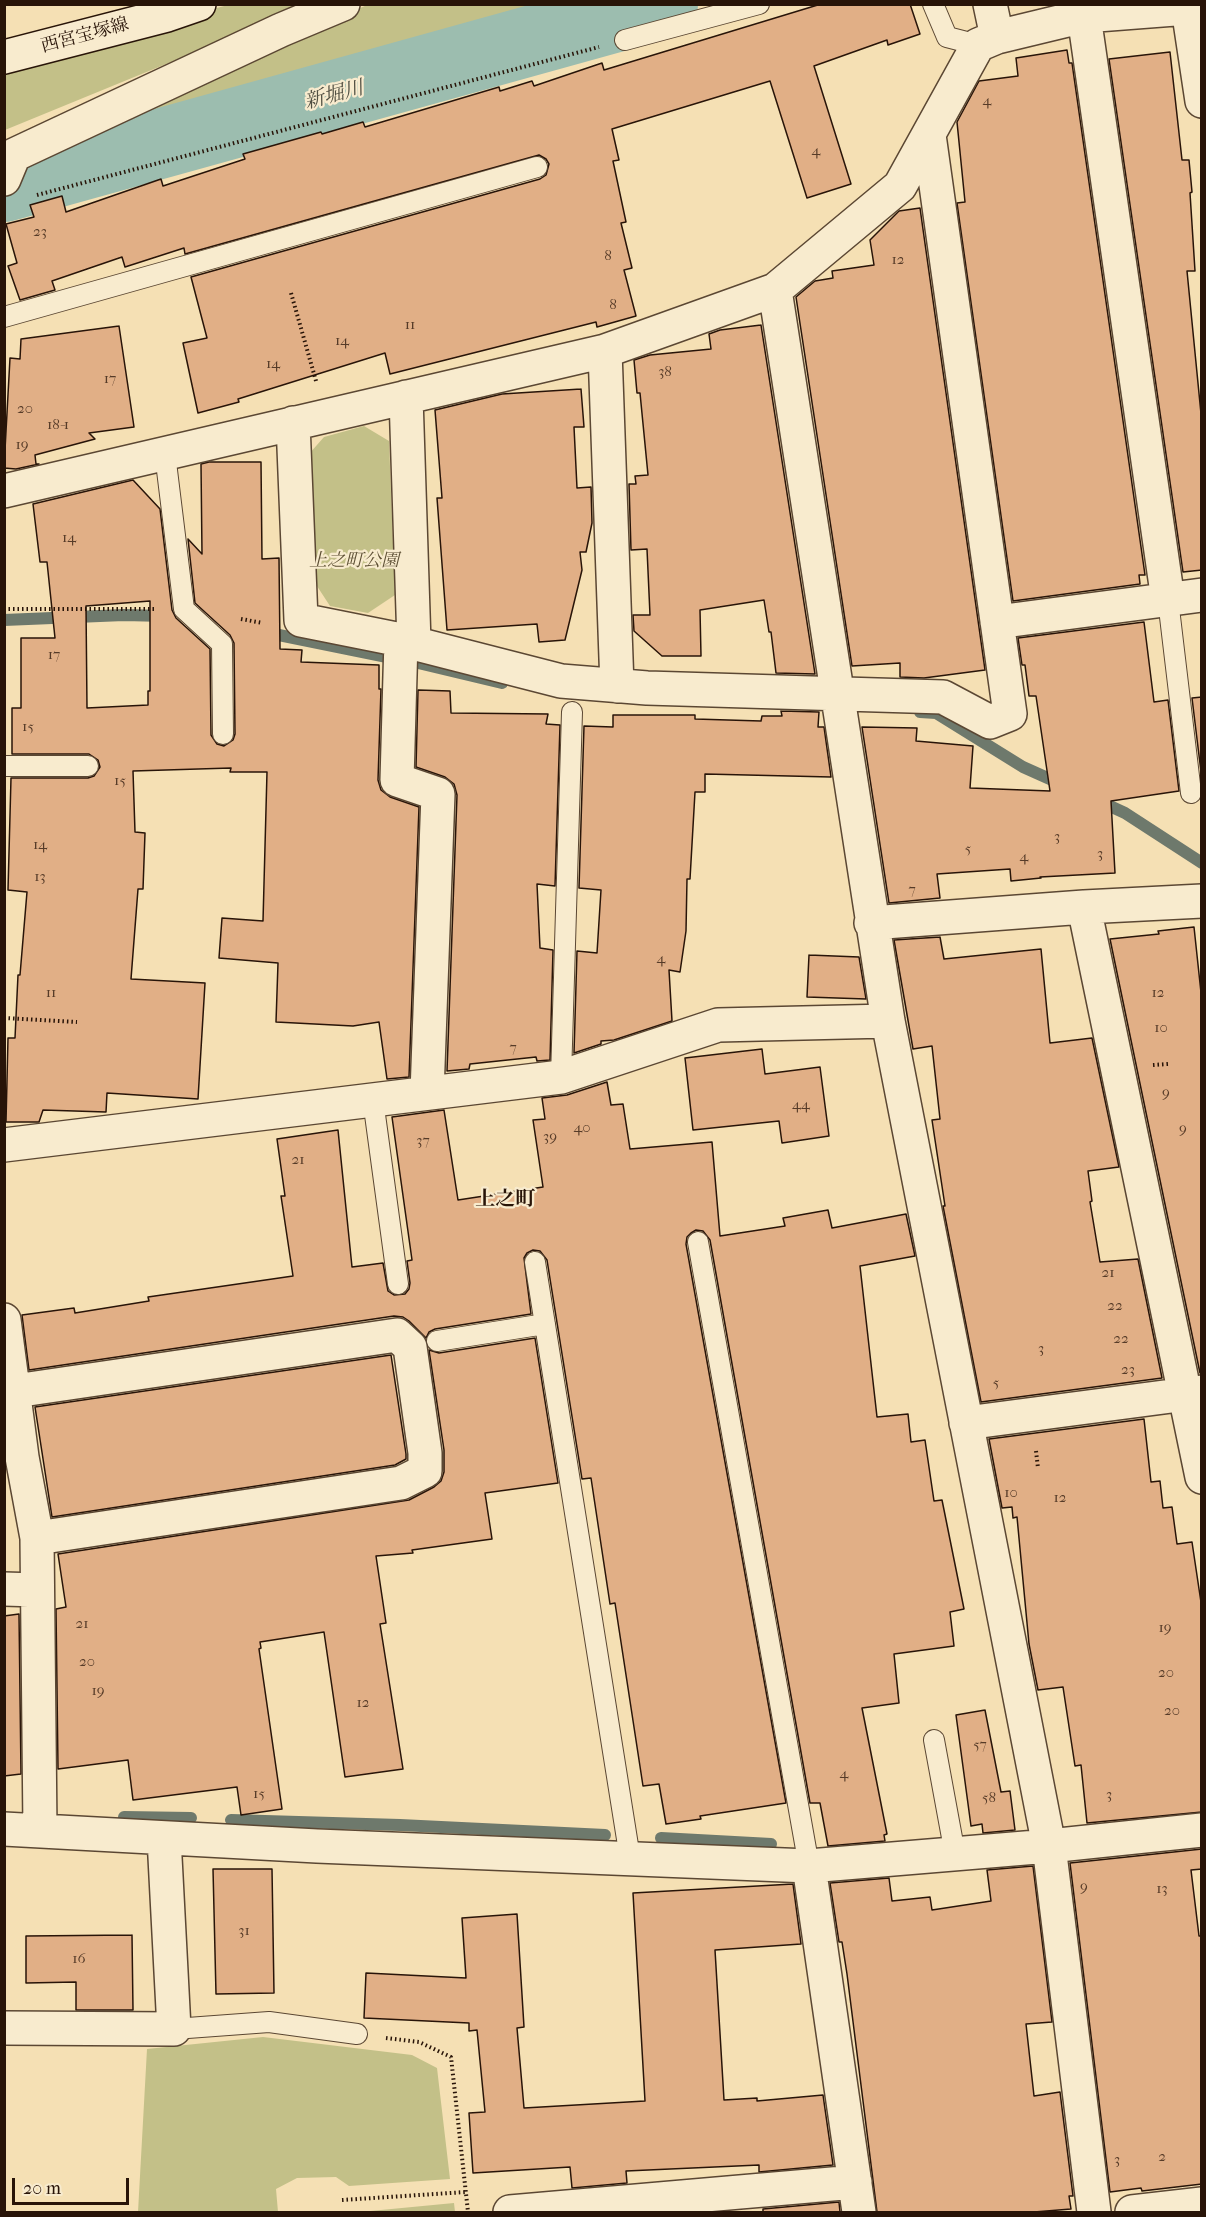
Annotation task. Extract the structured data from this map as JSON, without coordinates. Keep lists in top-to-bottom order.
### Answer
{
  "streets": {
    "street": ["西宮宝塚線"]
  },
  "districts": ["上之町"],
  "water": ["新堀川"],
  "parks": ["上之町公園"],
  "house_numbers": [
    "4",
    "4",
    "23",
    "8",
    "12",
    "8",
    "11",
    "14",
    "14",
    "38",
    "17",
    "20",
    "18-1",
    "19",
    "14",
    "17",
    "15",
    "15",
    "3",
    "14",
    "5",
    "3",
    "4",
    "13",
    "7",
    "4",
    "11",
    "12",
    "10",
    "7",
    "9",
    "44",
    "40",
    "9",
    "39",
    "37",
    "21",
    "21",
    "22",
    "22",
    "3",
    "23",
    "5",
    "10",
    "12",
    "21",
    "19",
    "20",
    "20",
    "19",
    "12",
    "20",
    "57",
    "4",
    "15",
    "3",
    "58",
    "9",
    "13",
    "31",
    "16",
    "2",
    "3"
  ],
  "scale_bar": "20 m"
}
